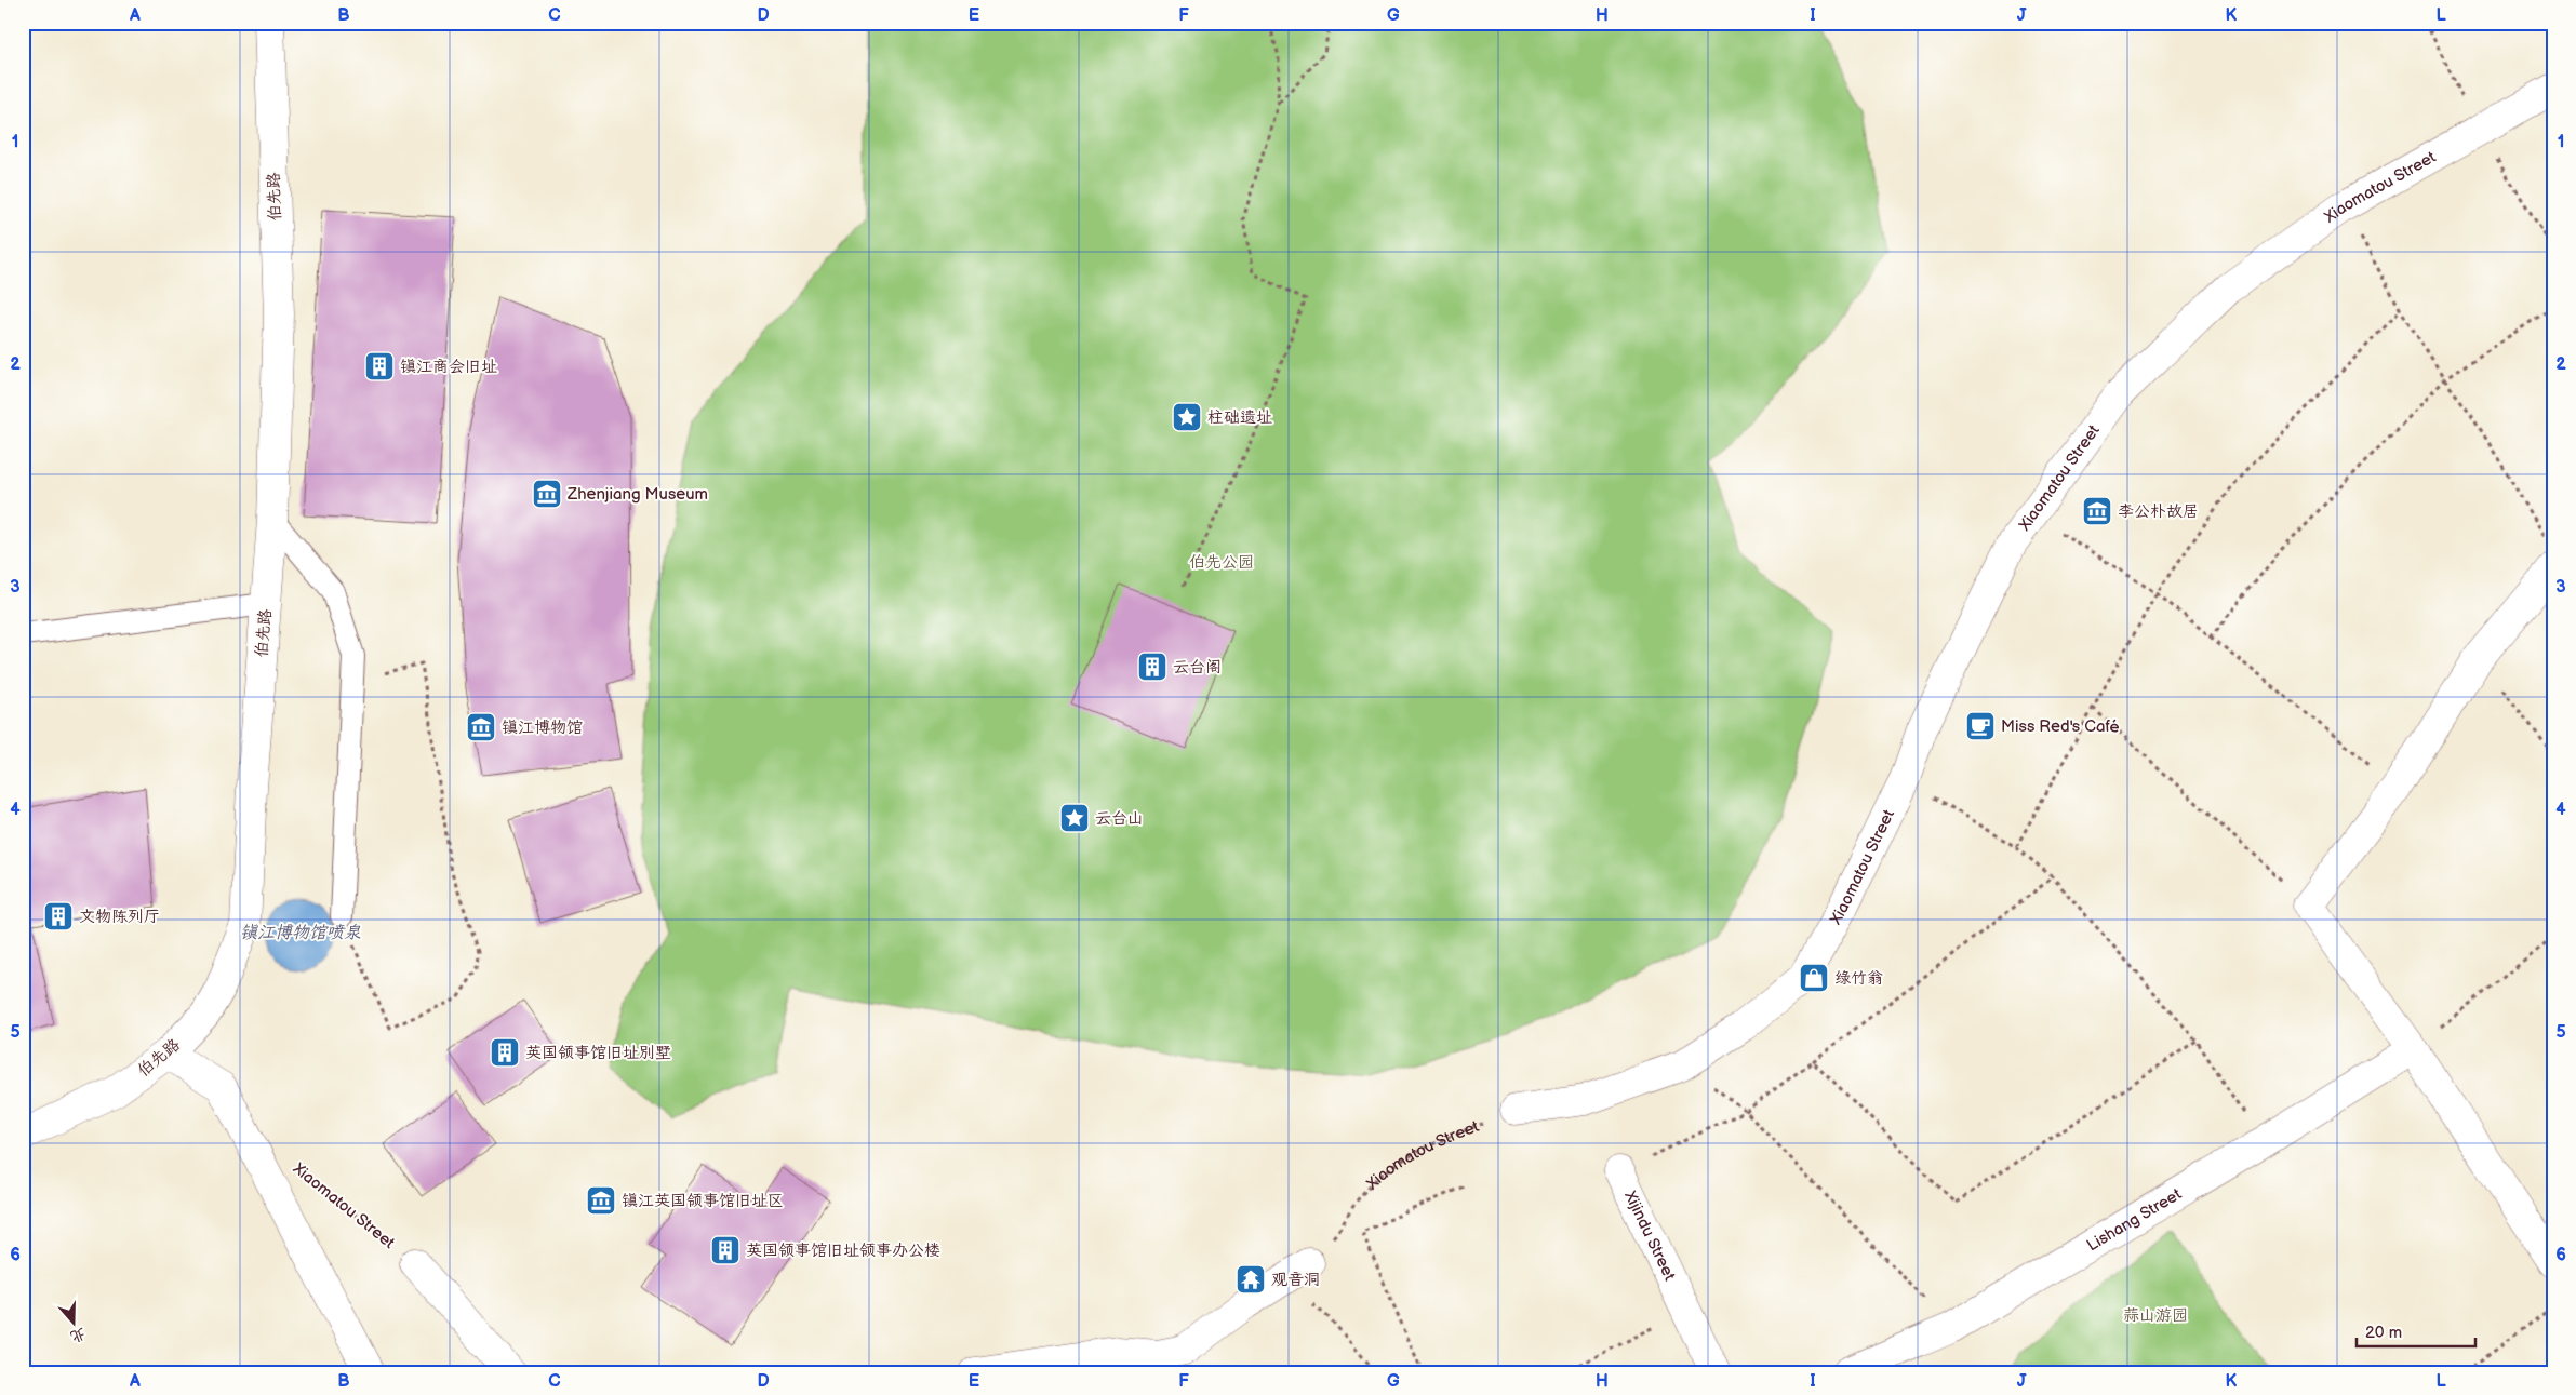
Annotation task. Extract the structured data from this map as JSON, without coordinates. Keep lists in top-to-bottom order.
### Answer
{
  "streets": {
    "street": [
      "Xiaomatou Street",
      "伯先路",
      "Lishang Street",
      "Xijindu Street"
    ]
  },
  "water": ["镇江博物馆喷泉"],
  "parks": ["伯先公园", "蒜山游园"],
  "places": {
    "building": [
      "镇江商会旧址",
      "云台阁",
      "文物陈列厅",
      "英国领事馆旧址别墅",
      "英国领事馆旧址领事办公楼"
    ],
    "place": ["柱础遗址", "云台山"],
    "museum": [
      "Zhenjiang Museum",
      "李公朴故居",
      "镇江博物馆",
      "镇江英国领事馆旧址区"
    ],
    "cafe": ["Miss Red's Café"],
    "shop": ["绿竹翁"],
    "temple": ["观音洞"]
  },
  "scale_bar": "20 m",
  "north": "bottom",
  "grid": {
    "columns": [
      "A",
      "B",
      "C",
      "D",
      "E",
      "F",
      "G",
      "H",
      "I",
      "J",
      "K",
      "L"
    ],
    "rows": [
      "1",
      "2",
      "3",
      "4",
      "5",
      "6"
    ]
  }
}
